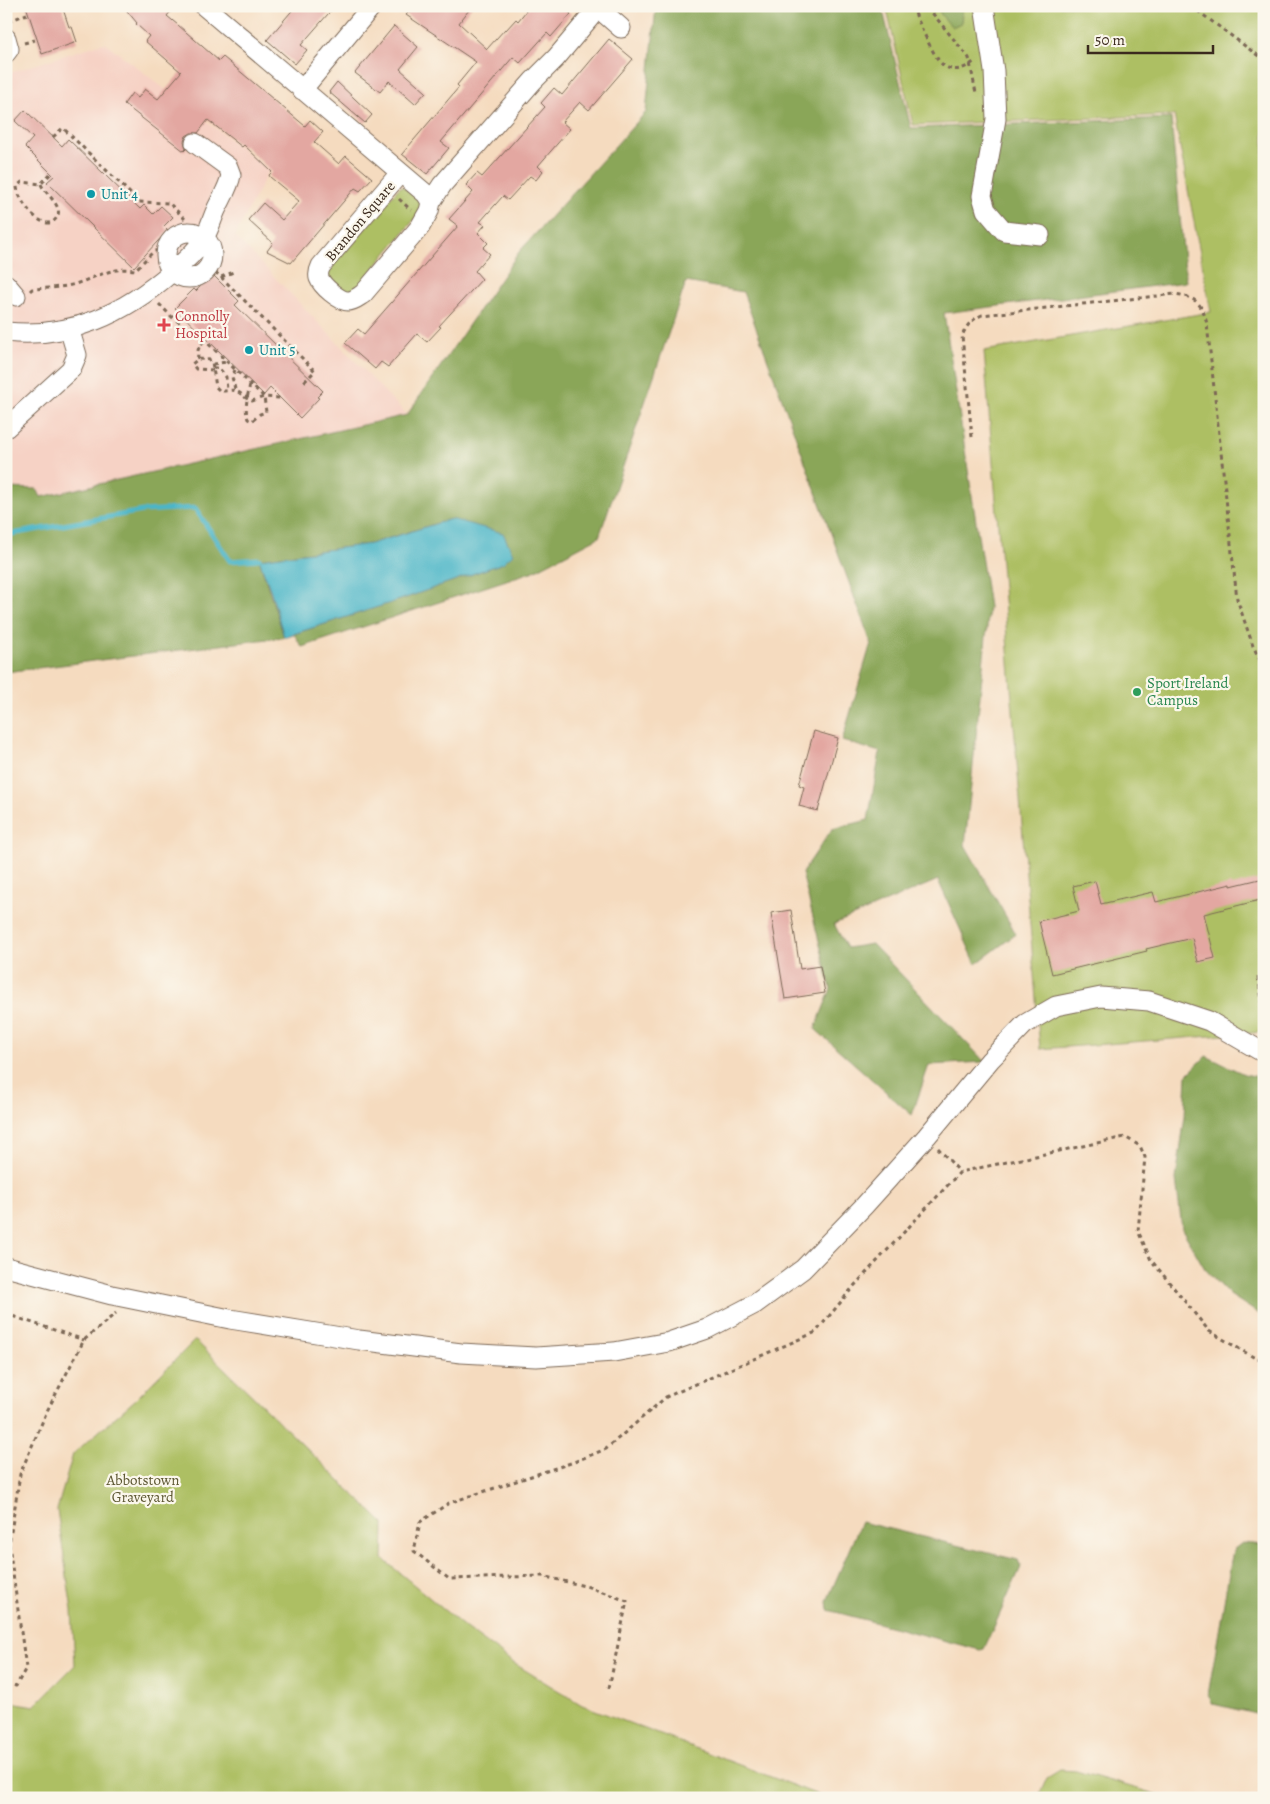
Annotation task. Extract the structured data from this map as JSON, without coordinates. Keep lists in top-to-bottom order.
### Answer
{
  "streets": {
    "street": ["Brandon Square"]
  },
  "parks": ["Abbotstown Graveyard"],
  "places": {
    "other": ["Unit 4", "Unit 5", "Sport Ireland Campus"],
    "health": ["Connolly Hospital"]
  },
  "scale_bar": "50 m"
}
